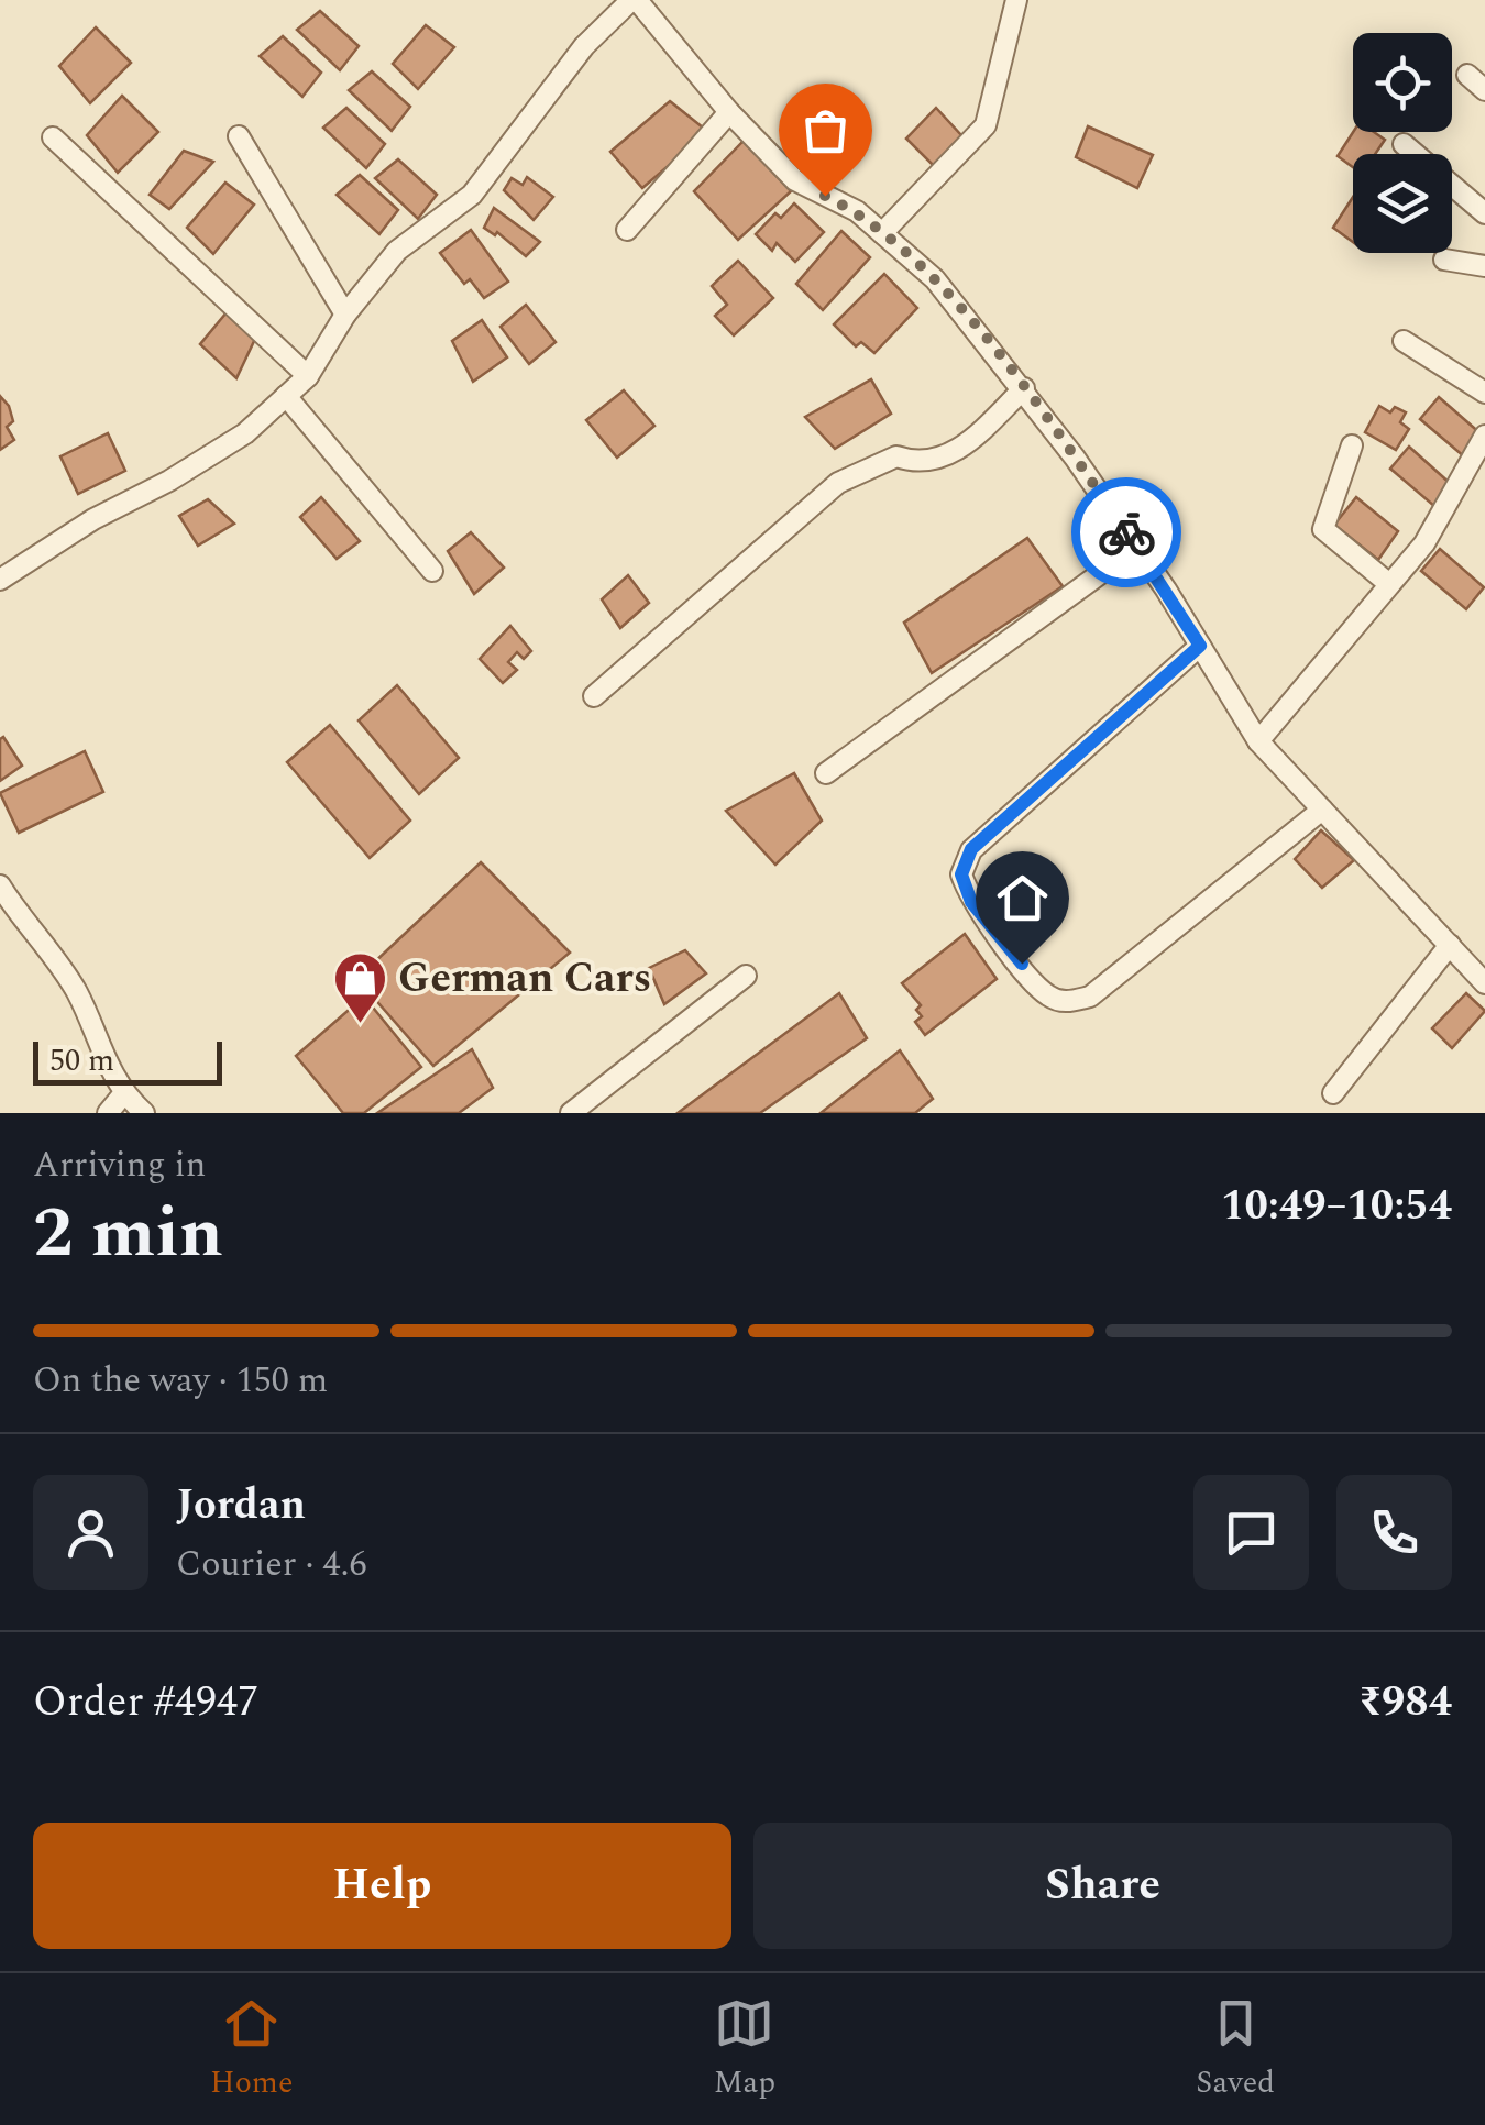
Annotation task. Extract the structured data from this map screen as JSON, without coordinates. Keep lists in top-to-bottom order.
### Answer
{
  "places": {
    "shop": ["German Cars"]
  },
  "scale_bar": "50 m",
  "page": {
    "scale": "50 m",
    "heading": ["2 min", "Arriving in", "10:49–10:54"],
    "panel": [
      "Jordan",
      "Courier · 4.6",
      "Order #4947",
      "₹984"
    ],
    "bar": "On the way · 150 m",
    "buttons": ["Help", "Share"],
    "tabs": ["Home", "Map", "Saved"]
  }
}
